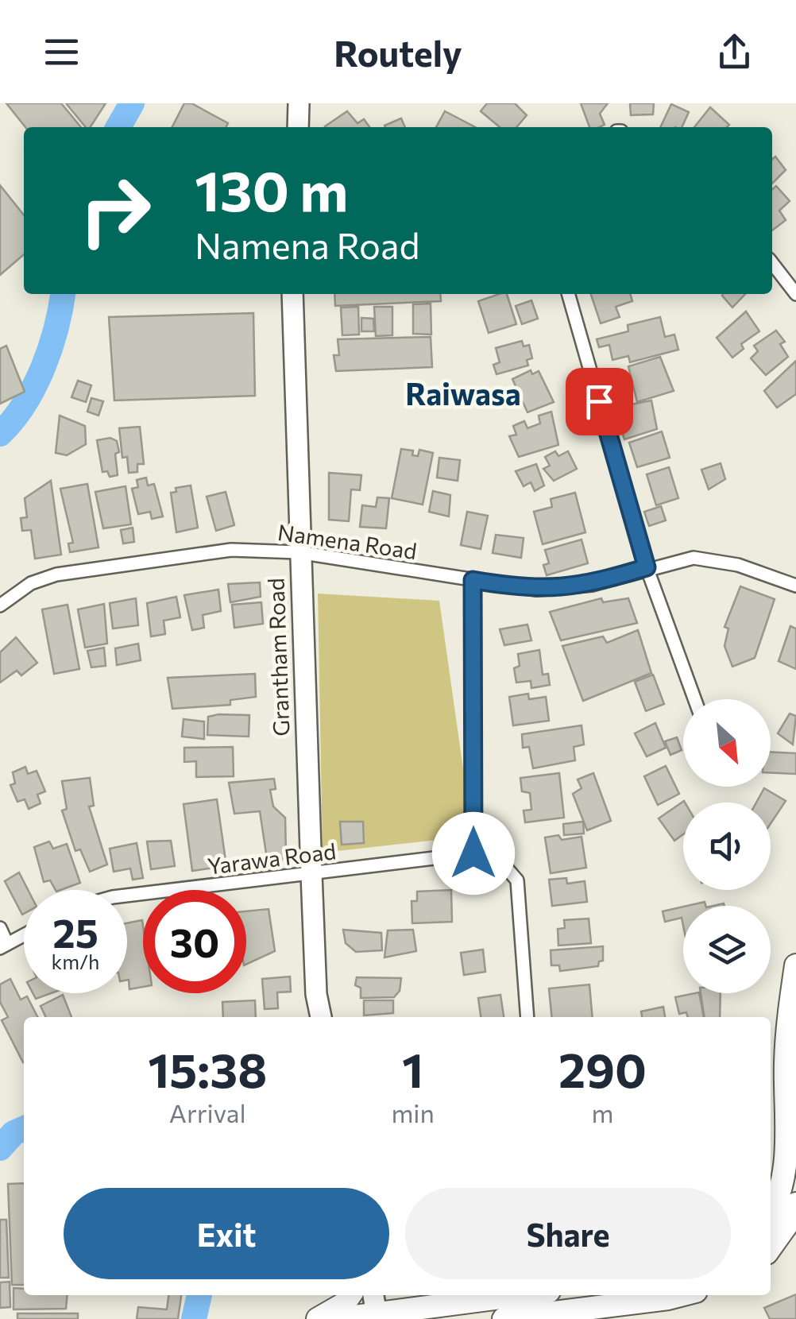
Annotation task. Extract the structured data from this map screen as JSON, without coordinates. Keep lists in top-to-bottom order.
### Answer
{
  "streets": {
    "main road": ["Grantham Road"],
    "street": ["Namena Road", "Yarawa Road"]
  },
  "crossings": [
    ["Namena Road", "Grantham Road"],
    ["Grantham Road", "Yarawa Road"]
  ],
  "districts": ["Raiwasa"],
  "north": "bottom right",
  "page": {
    "header": "Routely",
    "turn": ["130 m", "Namena Road"],
    "speed": "25 km/h",
    "limit": "30",
    "eta": [
      "15:38",
      "Arrival",
      "1",
      "min",
      "290",
      "m"
    ],
    "buttons": ["Exit", "Share"]
  }
}
